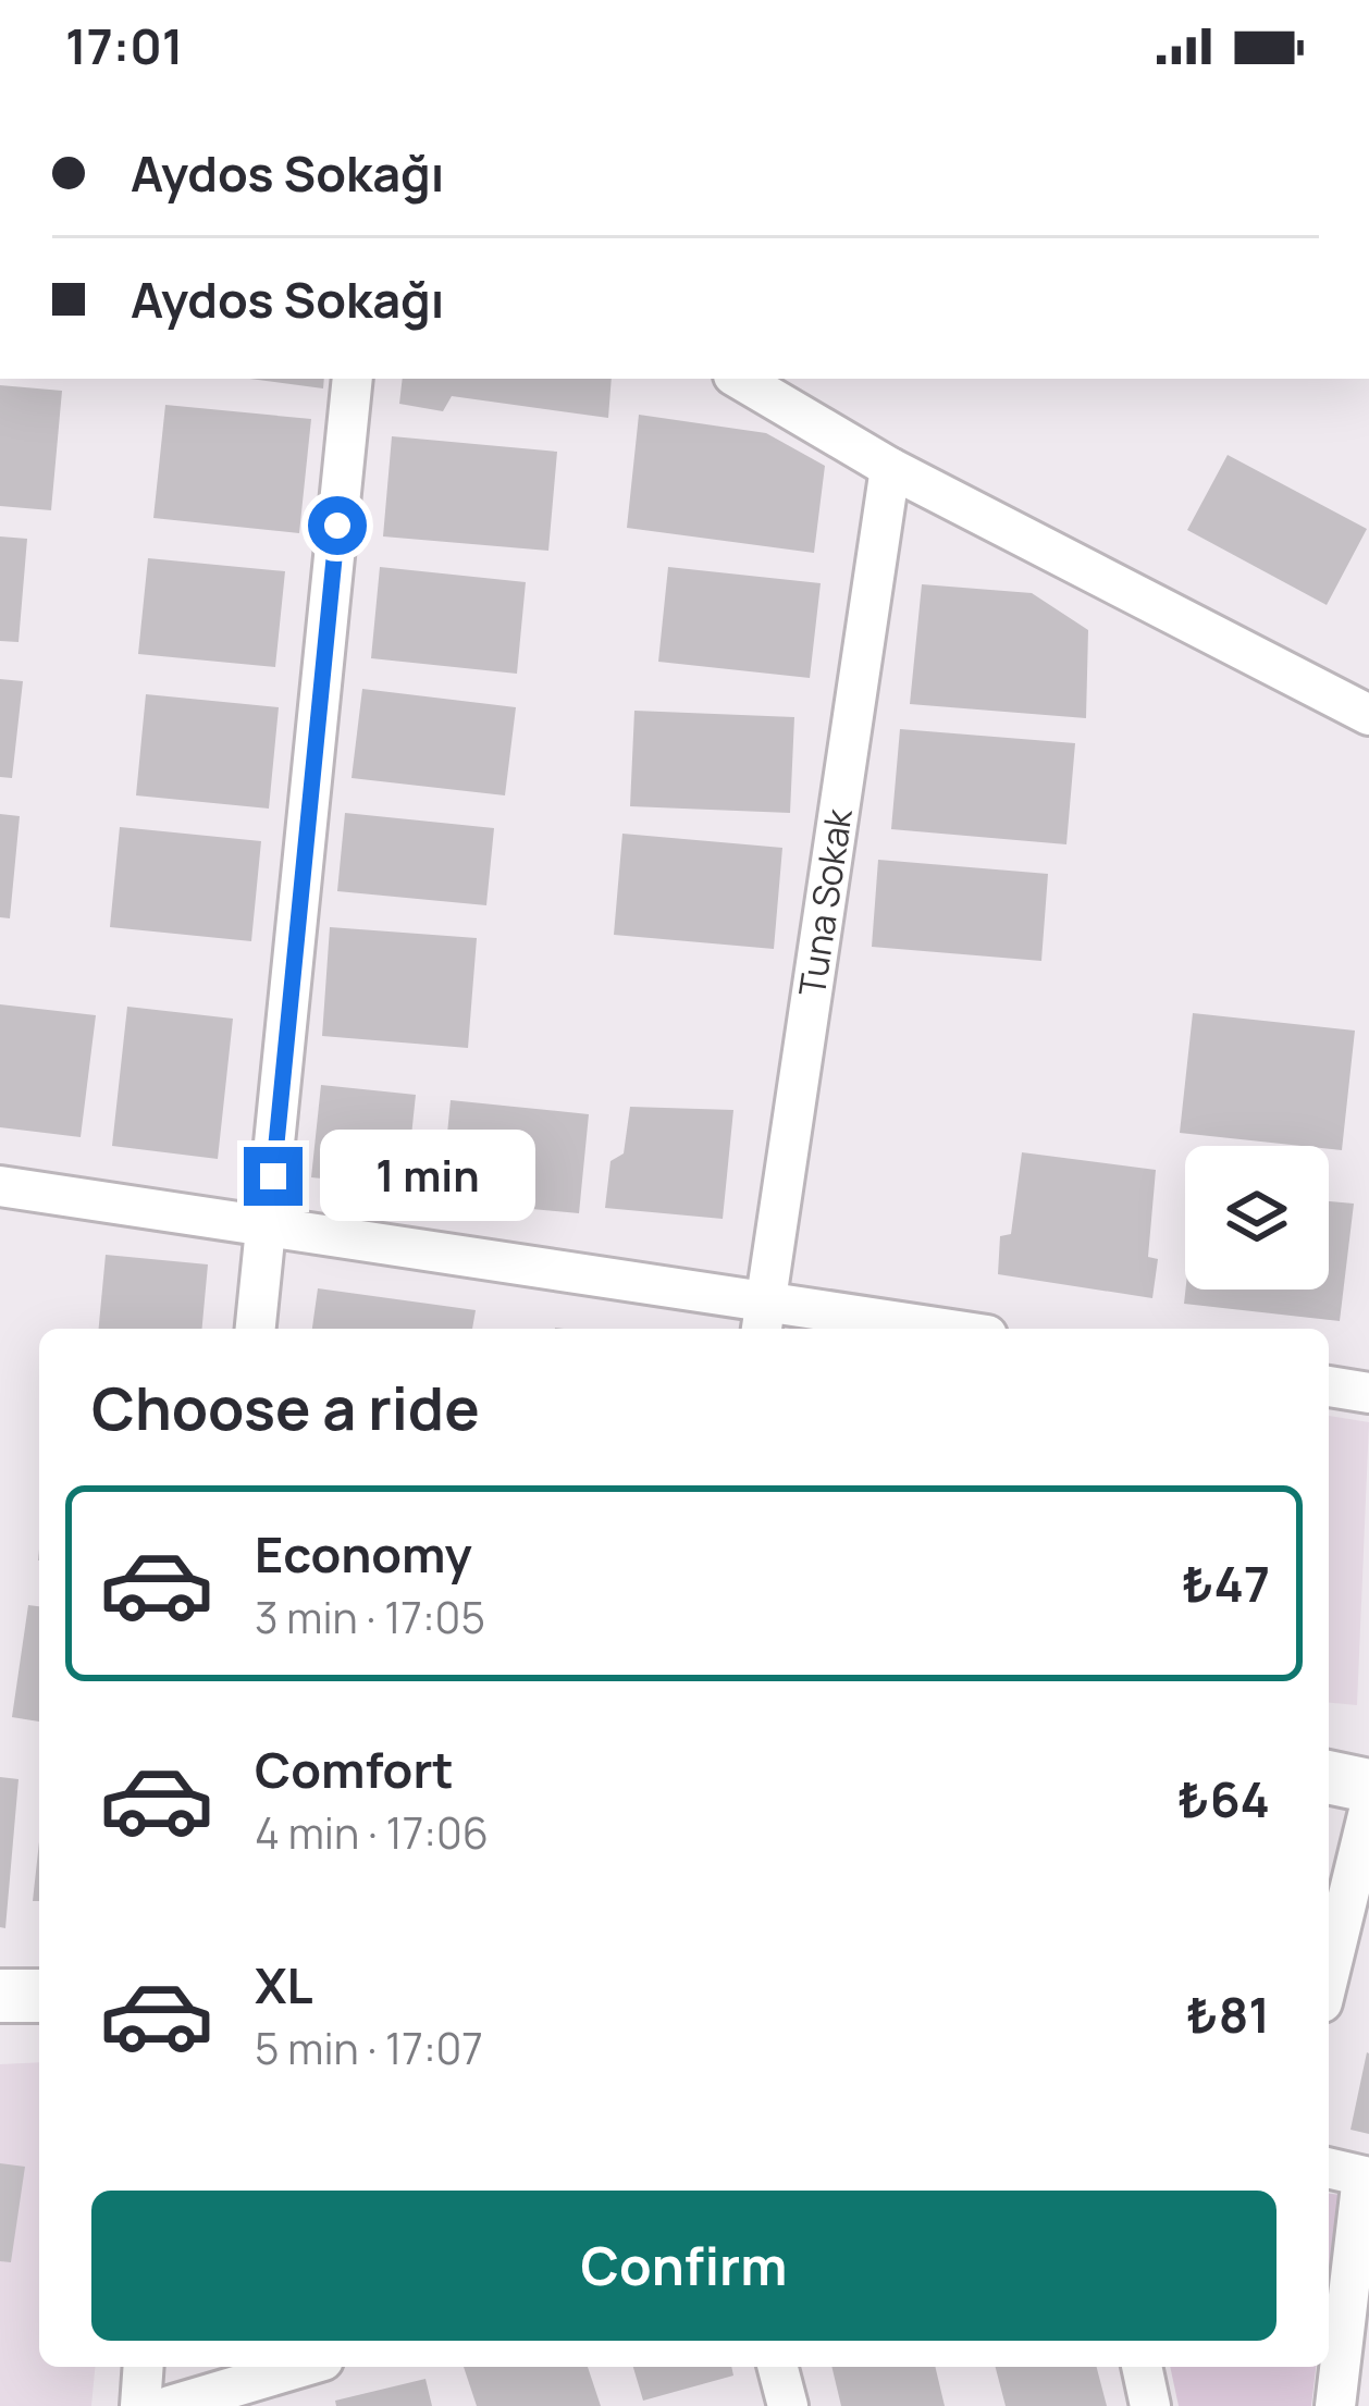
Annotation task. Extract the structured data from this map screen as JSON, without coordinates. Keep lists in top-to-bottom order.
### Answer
{
  "streets": {
    "street": ["Tuna Sokak"]
  },
  "page": {
    "status": "17:01",
    "banner": ["Aydos Sokağı", "Aydos Sokağı"],
    "bubble": "1 min",
    "heading": "Choose a ride",
    "list": [
      {
        "name": "Economy",
        "note": "3 min · 17:05",
        "value": "₺47"
      },
      {
        "name": "Comfort",
        "note": "4 min · 17:06",
        "value": "₺64"
      },
      {
        "name": "XL",
        "note": "5 min · 17:07",
        "value": "₺81"
      }
    ],
    "buttons": "Confirm"
  }
}
